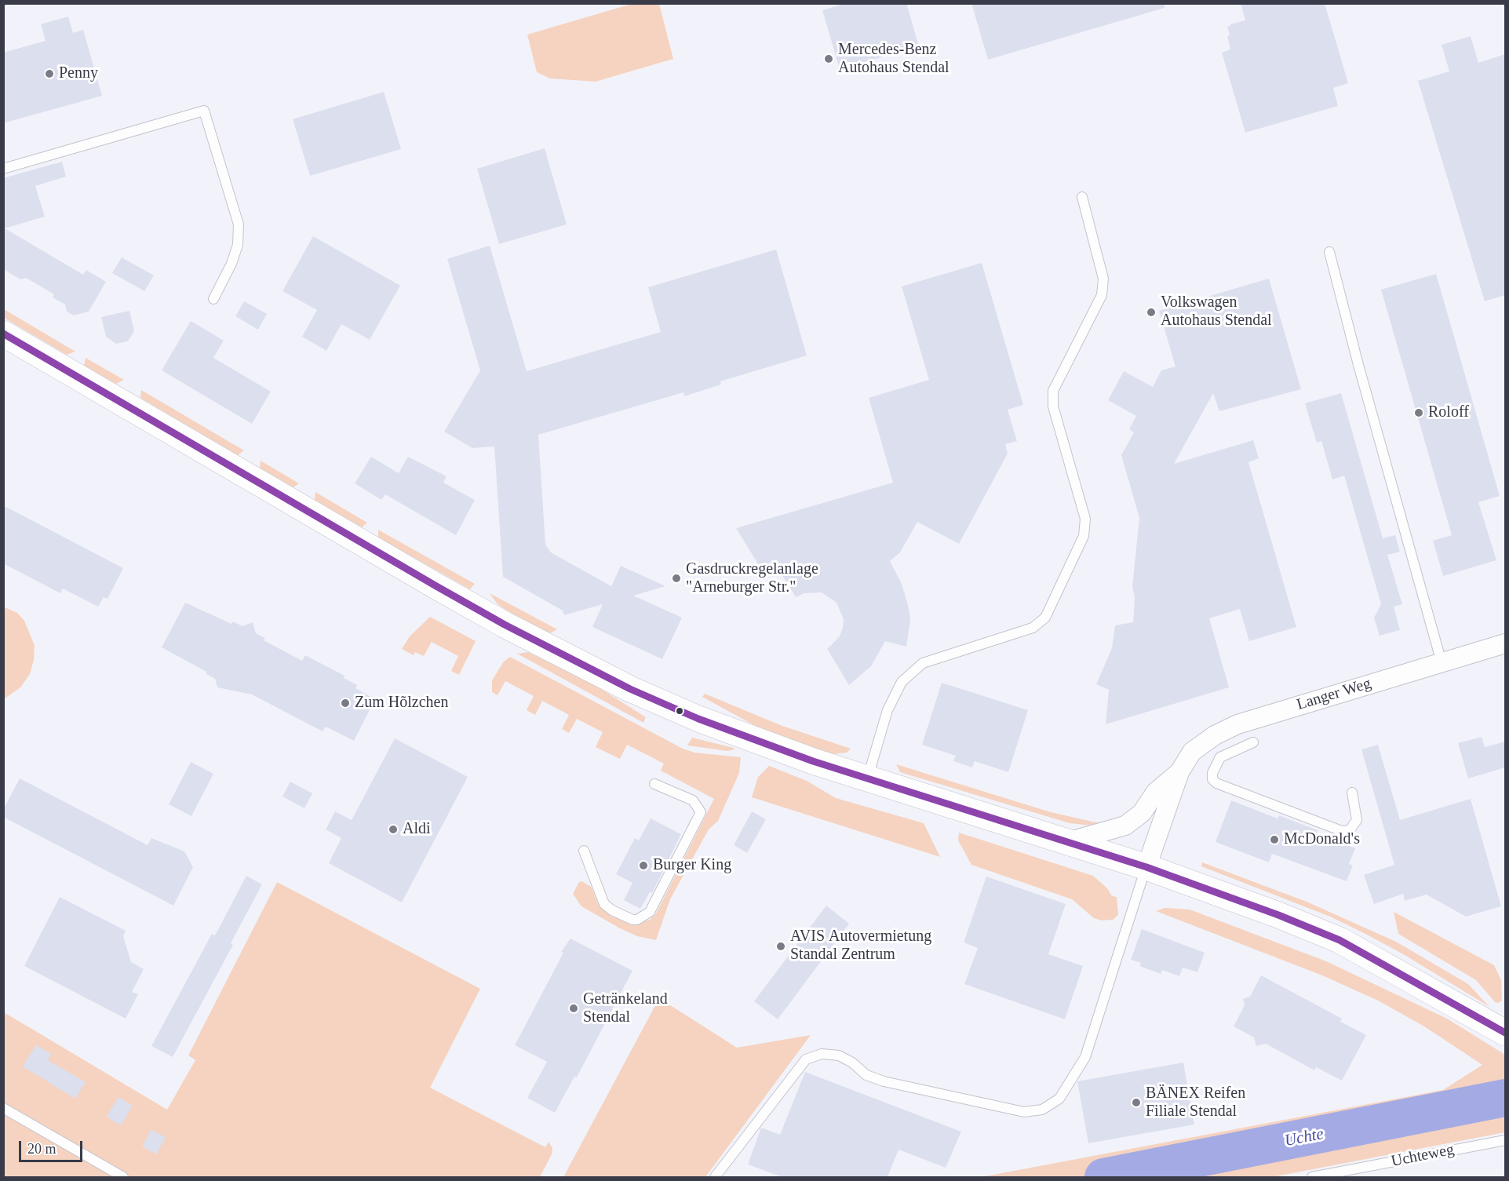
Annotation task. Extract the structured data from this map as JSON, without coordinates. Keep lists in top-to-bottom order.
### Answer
{
  "streets": {
    "street": ["Langer Weg"],
    "lane": ["Uchteweg"]
  },
  "water": ["Uchte"],
  "places": [
    "Mercedes-Benz Autohaus Stendal",
    "Penny",
    "Volkswagen Autohaus Stendal",
    "Roloff",
    "Gasdruckregelanlage \"Arneburger Str.\"",
    "Zum Hõlzchen",
    "Aldi",
    "McDonald's",
    "Burger King",
    "AVIS Autovermietung Standal Zentrum",
    "Getränkeland Stendal",
    "BÄNEX Reifen Filiale Stendal"
  ],
  "scale_bar": "20 m"
}
